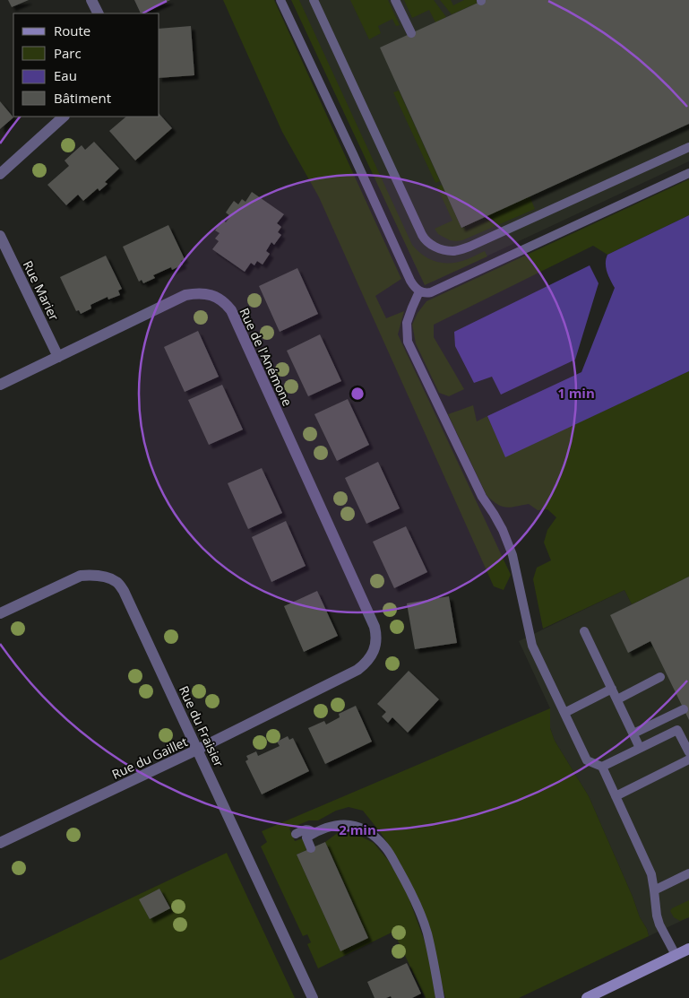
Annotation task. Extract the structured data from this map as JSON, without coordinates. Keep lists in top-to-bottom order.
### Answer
{
  "streets": {
    "street": [
      "Rue Marier",
      "Rue de l'Anémone",
      "Rue du Fraisier",
      "Rue du Gaillet"
    ]
  },
  "crossings": [
    ["Rue Marier", "Rue de l'Anémone"],
    ["Rue de l'Anémone", "Rue du Gaillet"],
    ["Rue du Fraisier", "Rue du Gaillet"]
  ],
  "legend": [
    "Route",
    "Parc",
    "Eau",
    "Bâtiment"
  ],
  "rings": ["1 min", "2 min"]
}
